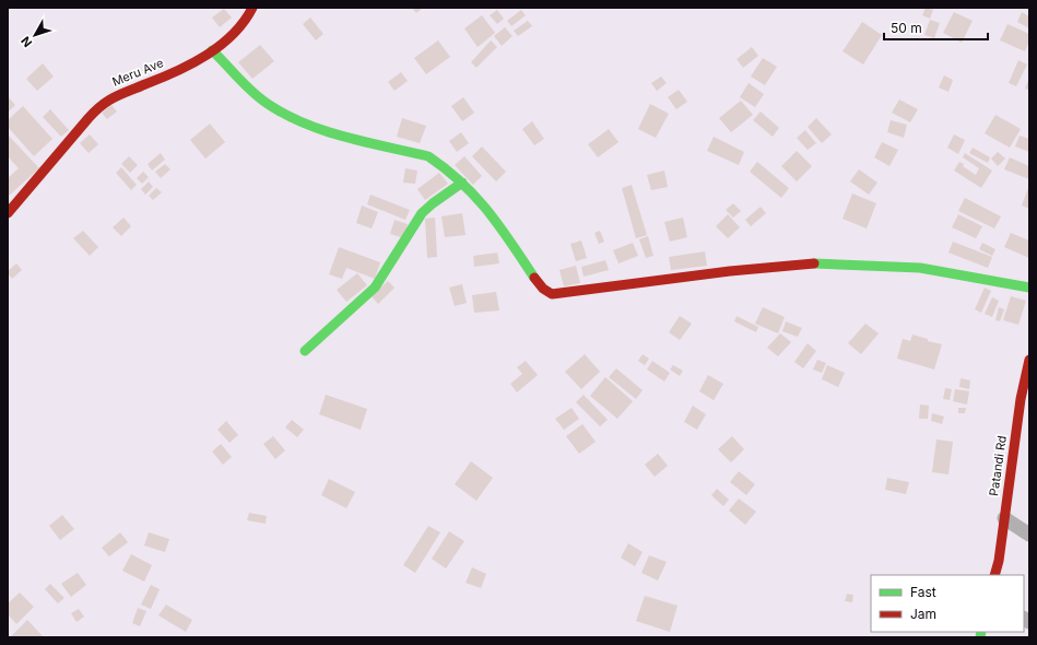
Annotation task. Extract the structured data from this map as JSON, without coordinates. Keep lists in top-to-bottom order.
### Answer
{
  "streets": {
    "street": ["Meru Ave", "Patandi Rd"]
  },
  "legend": ["Fast", "Jam"],
  "scale_bar": "50 m",
  "north": "bottom left"
}
